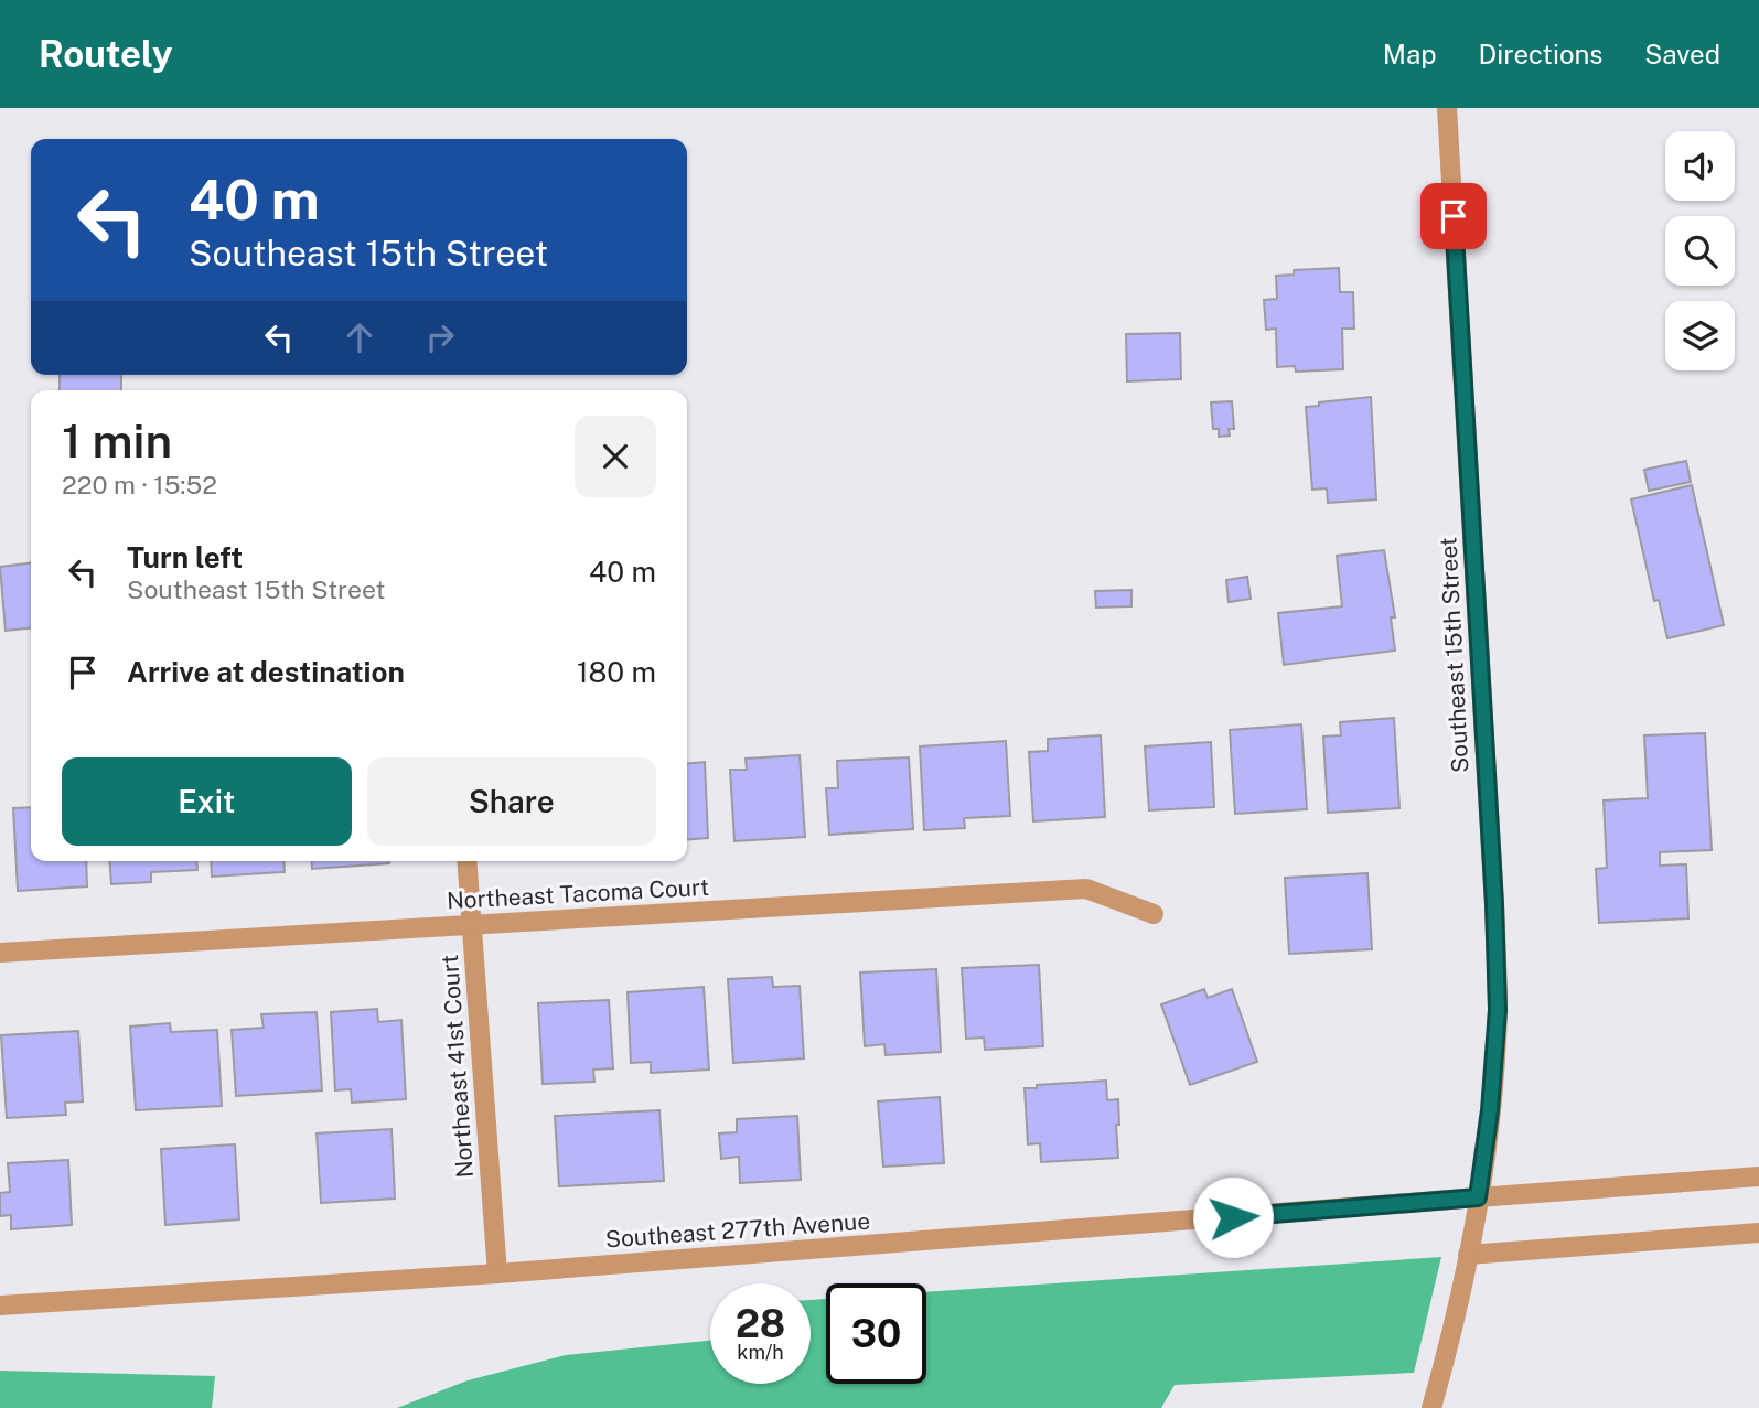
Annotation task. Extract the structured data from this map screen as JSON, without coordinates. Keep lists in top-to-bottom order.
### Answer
{
  "streets": {
    "street": [
      "Southeast 15th Street",
      "Northeast Tacoma Court",
      "Northeast 41st Court",
      "Southeast 277th Avenue"
    ]
  },
  "crossings": [
    ["Southeast 15th Street", "Southeast 277th Avenue"],
    ["Northeast Tacoma Court", "Northeast 41st Court"],
    ["Northeast 41st Court", "Southeast 277th Avenue"]
  ],
  "page": {
    "header": "Routely",
    "nav": ["Map", "Directions", "Saved"],
    "turn": ["40 m", "Southeast 15th Street"],
    "heading": ["1 min", "220 m · 15:52"],
    "list": [
      {
        "name": "Turn left",
        "note": "Southeast 15th Street",
        "value": "40 m"
      },
      {
        "name": "Arrive at destination",
        "value": "180 m"
      }
    ],
    "buttons": ["Exit", "Share"],
    "speed": "28 km/h",
    "limit": "30"
  }
}
